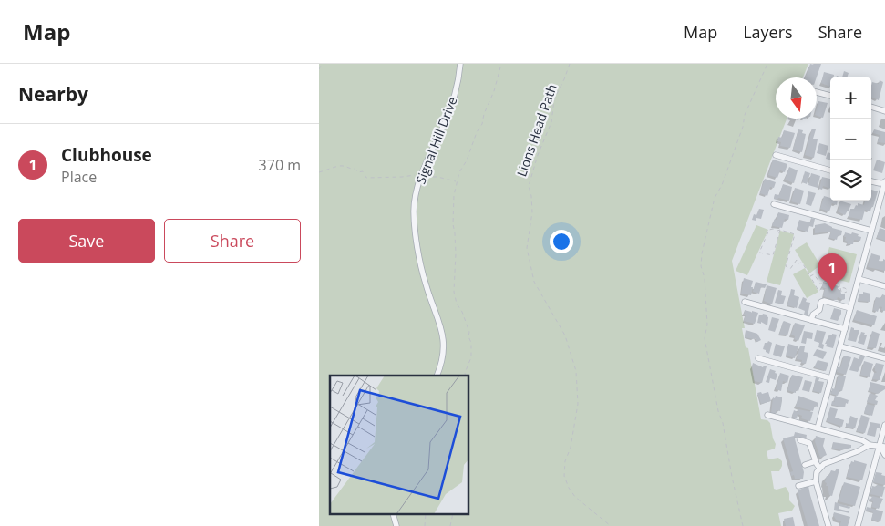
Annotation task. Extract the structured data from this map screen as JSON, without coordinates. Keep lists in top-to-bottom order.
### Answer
{
  "streets": {
    "street": ["Signal Hill Drive"],
    "path": ["Lions Head Path"]
  },
  "north": "bottom",
  "page": {
    "header": "Map",
    "nav": ["Map", "Layers", "Share"],
    "heading": "Nearby",
    "map_buttons": ["+", "−"],
    "list": [
      {
        "mark": "1",
        "name": "Clubhouse",
        "note": "Place",
        "value": "370 m"
      }
    ],
    "buttons": ["Save", "Share"],
    "pins": "1"
  }
}
